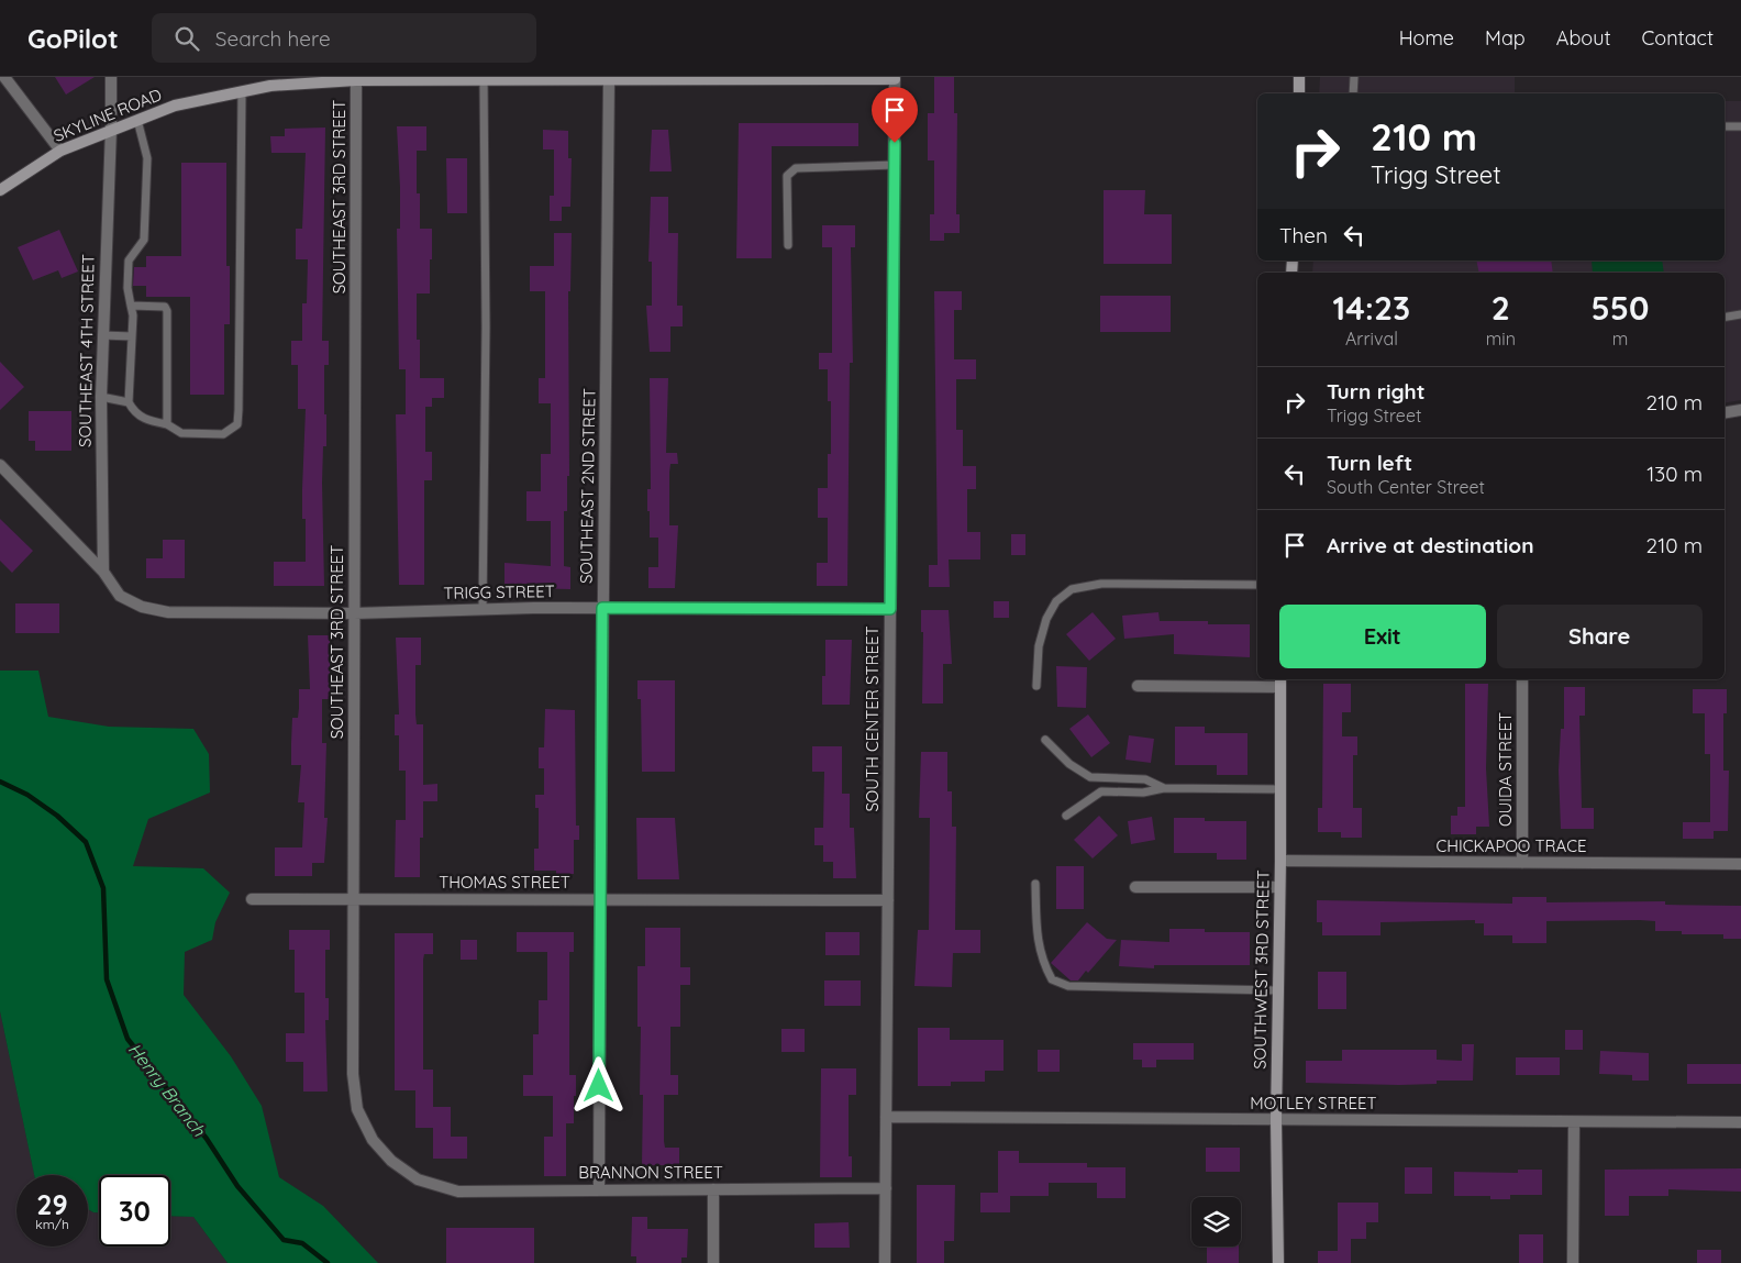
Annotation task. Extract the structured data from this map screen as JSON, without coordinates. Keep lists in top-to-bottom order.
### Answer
{
  "streets": {
    "street": [
      "SKYLINE ROAD",
      "SOUTHEAST 3RD STREET",
      "SOUTHEAST 4TH STREET",
      "SOUTHEAST 2ND STREET",
      "TRIGG STREET",
      "SOUTH CENTER STREET",
      "OUIDA STREET",
      "CHICKAPOO TRACE",
      "THOMAS STREET",
      "SOUTHWEST 3RD STREET",
      "MOTLEY STREET",
      "BRANNON STREET"
    ]
  },
  "crossings": [
    ["SKYLINE ROAD", "SOUTHEAST 3RD STREET"],
    ["SKYLINE ROAD", "SOUTHEAST 4TH STREET"],
    ["SKYLINE ROAD", "SOUTHEAST 2ND STREET"],
    ["SKYLINE ROAD", "SOUTH CENTER STREET"],
    ["SOUTHEAST 3RD STREET", "TRIGG STREET"],
    ["SOUTHEAST 3RD STREET", "THOMAS STREET"],
    ["SOUTHEAST 3RD STREET", "BRANNON STREET"],
    ["SOUTHEAST 4TH STREET", "TRIGG STREET"],
    ["SOUTHEAST 2ND STREET", "TRIGG STREET"],
    ["SOUTHEAST 2ND STREET", "THOMAS STREET"],
    ["SOUTHEAST 2ND STREET", "BRANNON STREET"],
    ["TRIGG STREET", "SOUTH CENTER STREET"],
    ["SOUTH CENTER STREET", "THOMAS STREET"],
    ["SOUTH CENTER STREET", "MOTLEY STREET"],
    ["SOUTH CENTER STREET", "BRANNON STREET"],
    ["OUIDA STREET", "CHICKAPOO TRACE"],
    ["CHICKAPOO TRACE", "SOUTHWEST 3RD STREET"],
    ["SOUTHWEST 3RD STREET", "MOTLEY STREET"]
  ],
  "water": ["Henry Branch"],
  "page": {
    "header": "GoPilot",
    "search": "Search here",
    "nav": [
      "Home",
      "Map",
      "About",
      "Contact"
    ],
    "turn": ["210 m", "Trigg Street"],
    "then": "Then",
    "eta": [
      "14:23",
      "Arrival",
      "2",
      "min",
      "550",
      "m"
    ],
    "list": [
      {
        "name": "Turn right",
        "note": "Trigg Street",
        "value": "210 m"
      },
      {
        "name": "Turn left",
        "note": "South Center Street",
        "value": "130 m"
      },
      {
        "name": "Arrive at destination",
        "value": "210 m"
      }
    ],
    "buttons": ["Exit", "Share"],
    "speed": "29 km/h",
    "limit": "30"
  }
}
